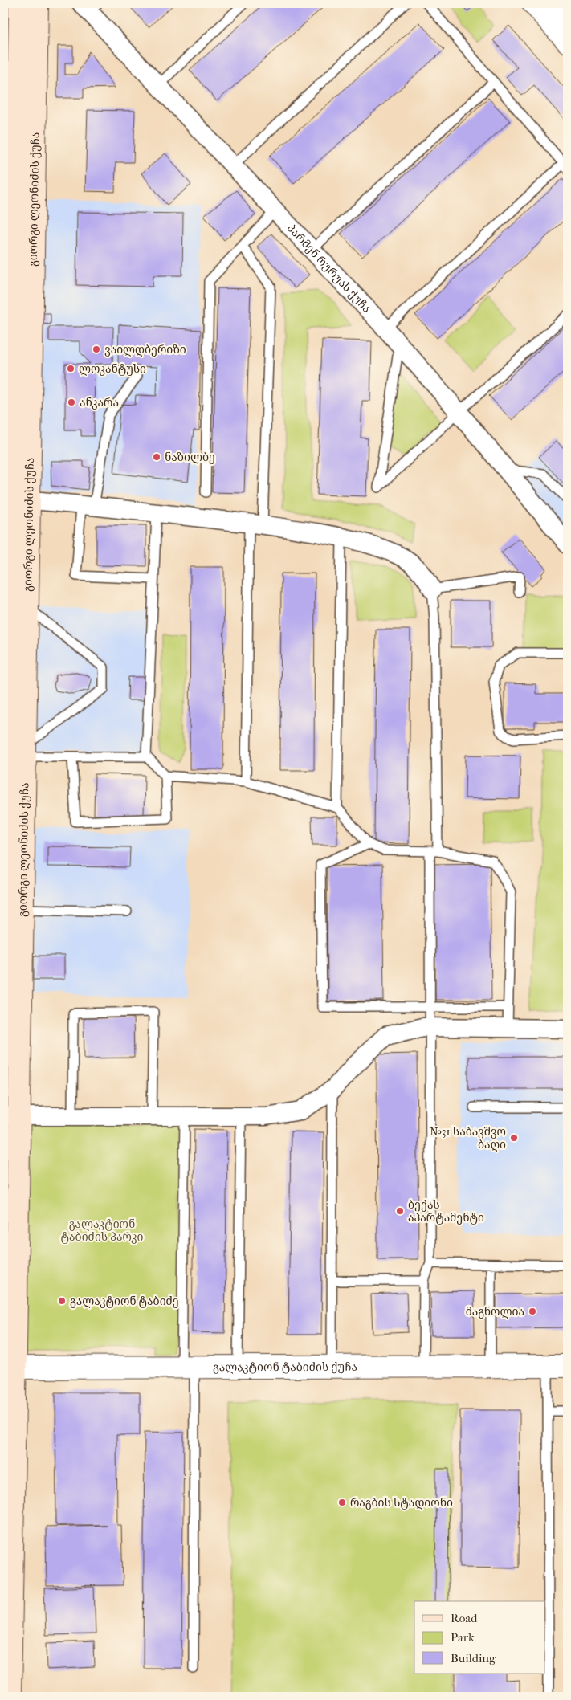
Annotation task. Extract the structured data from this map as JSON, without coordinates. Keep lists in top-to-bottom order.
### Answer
{
  "streets": {
    "main road": ["გიორგი ლეონიძის ქუჩა"],
    "street": ["პარმენ რურუას ქუჩა", "გალაკტიონ ტაბიძის ქუჩა"]
  },
  "crossings": [
    ["გიორგი ლეონიძის ქუჩა", "გალაკტიონ ტაბიძის ქუჩა"]
  ],
  "parks": ["გალაკტიონ ტაბიძის პარკი"],
  "places": [
    "ვაილდბერიზი",
    "ლოკანტუსი",
    "ანკარა",
    "ნაზილბე",
    "№31 საბავშვო ბაღი",
    "ბექას აპარტამენტი",
    "გალაკტიონ ტაბიძე",
    "მაგნოლია",
    "რაგბის სტადიონი"
  ],
  "legend": ["Road", "Park", "Building"]
}
